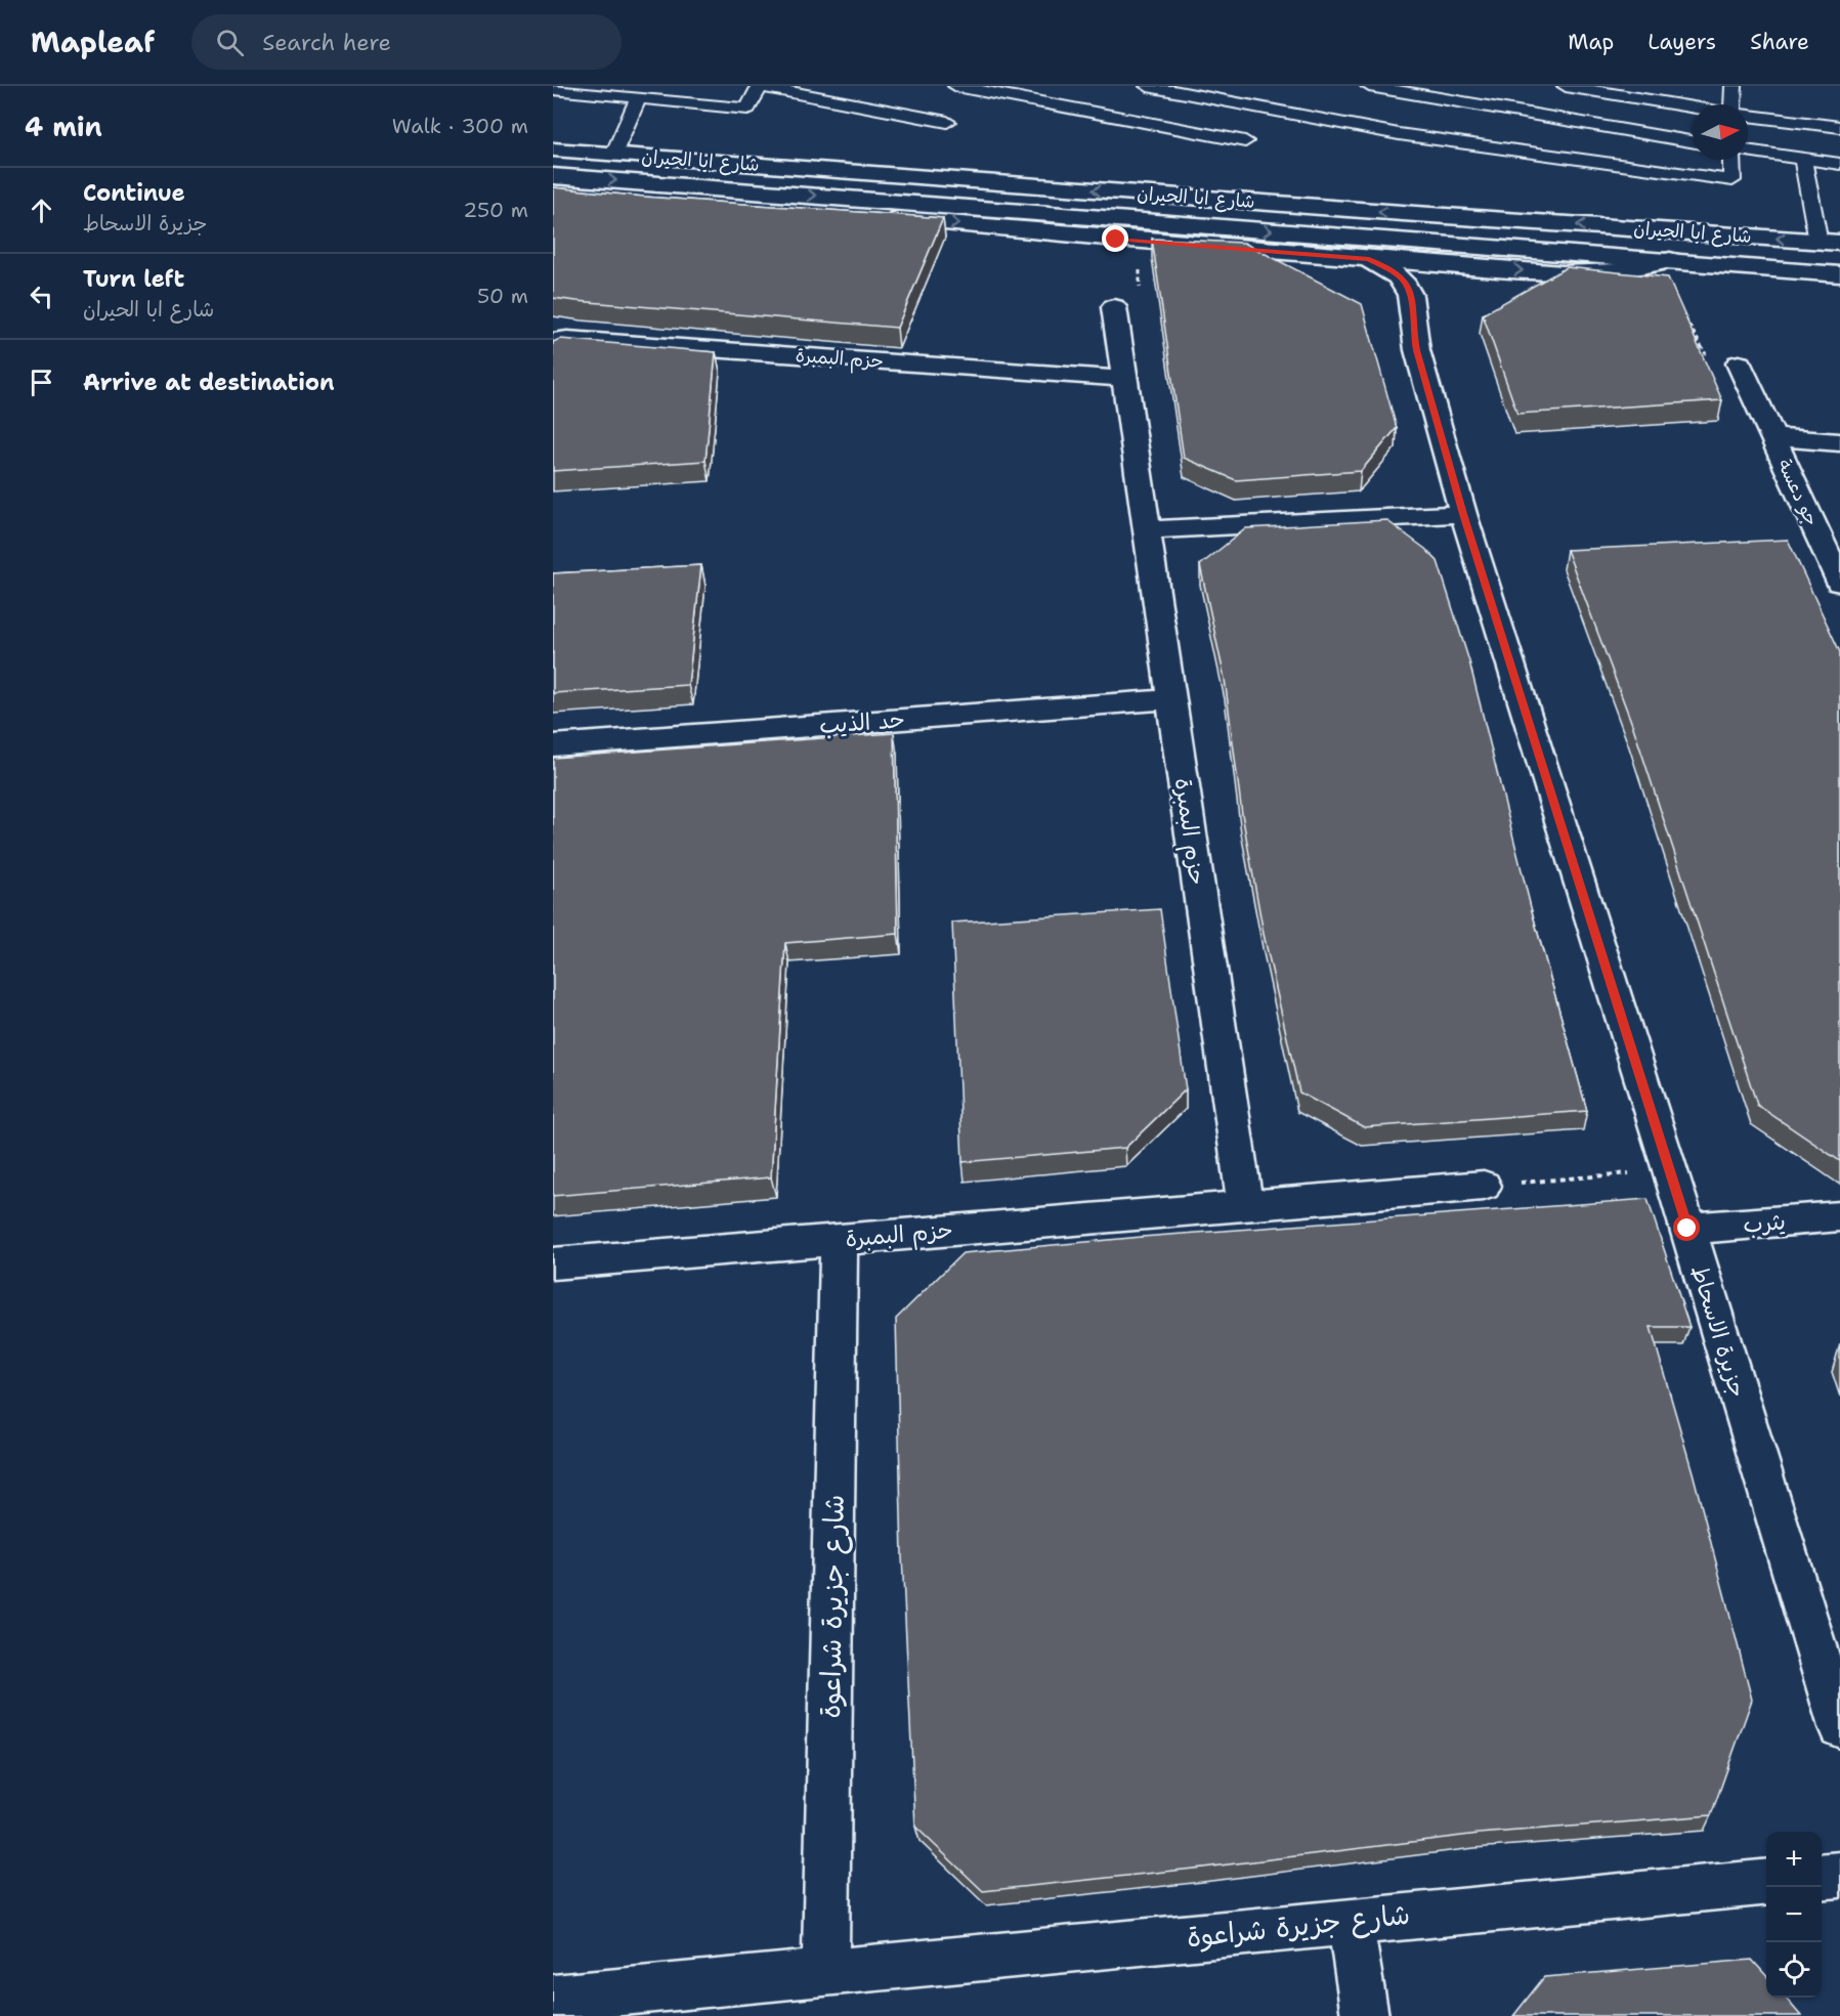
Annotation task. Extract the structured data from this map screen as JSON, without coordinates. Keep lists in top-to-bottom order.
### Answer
{
  "streets": {
    "street": [
      "شارع ابا الحيران",
      "حزم البمبرة",
      "جو دعسة",
      "حد الذيب",
      "يثرب",
      "جزيرة الاسحاط",
      "شارع جزيرة شراعوة"
    ]
  },
  "crossings": [
    ["حزم البمبرة", "حد الذيب"],
    ["حزم البمبرة", "شارع جزيرة شراعوة"],
    ["يثرب", "جزيرة الاسحاط"]
  ],
  "north": "right",
  "page": {
    "header": "Mapleaf",
    "search": "Search here",
    "nav": ["Map", "Layers", "Share"],
    "heading": ["4 min", "Walk · 300 m"],
    "list": [
      ["Continue", "جزيرة الاسحاط", "250 m"],
      ["Turn left", "شارع ابا الحيران", "50 m"],
      "Arrive at destination"
    ],
    "map_buttons": ["+", "−"]
  }
}
